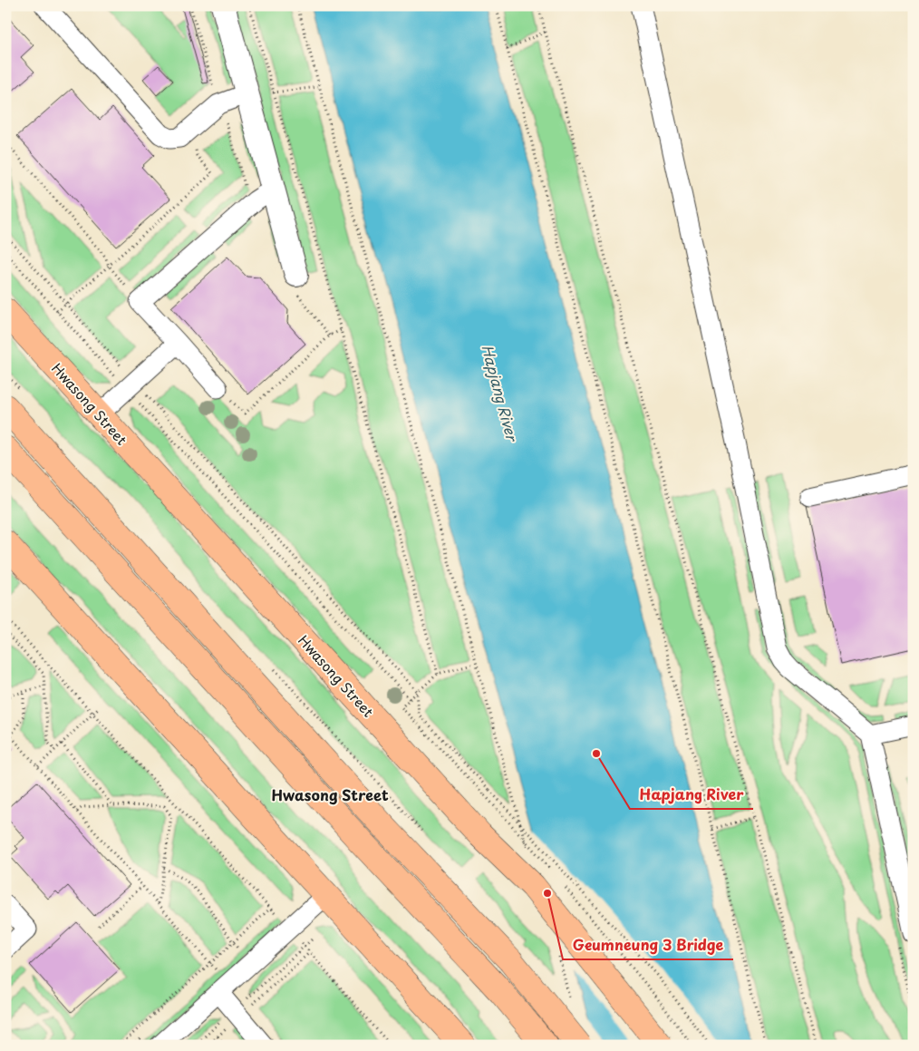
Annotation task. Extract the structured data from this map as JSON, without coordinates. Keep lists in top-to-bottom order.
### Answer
{
  "streets": {
    "main road": ["Hwasong Street"]
  },
  "districts": ["Hwasong Street"],
  "water": ["Hapjang River"],
  "places": ["Hapjang River", "Geumneung 3 Bridge"]
}
